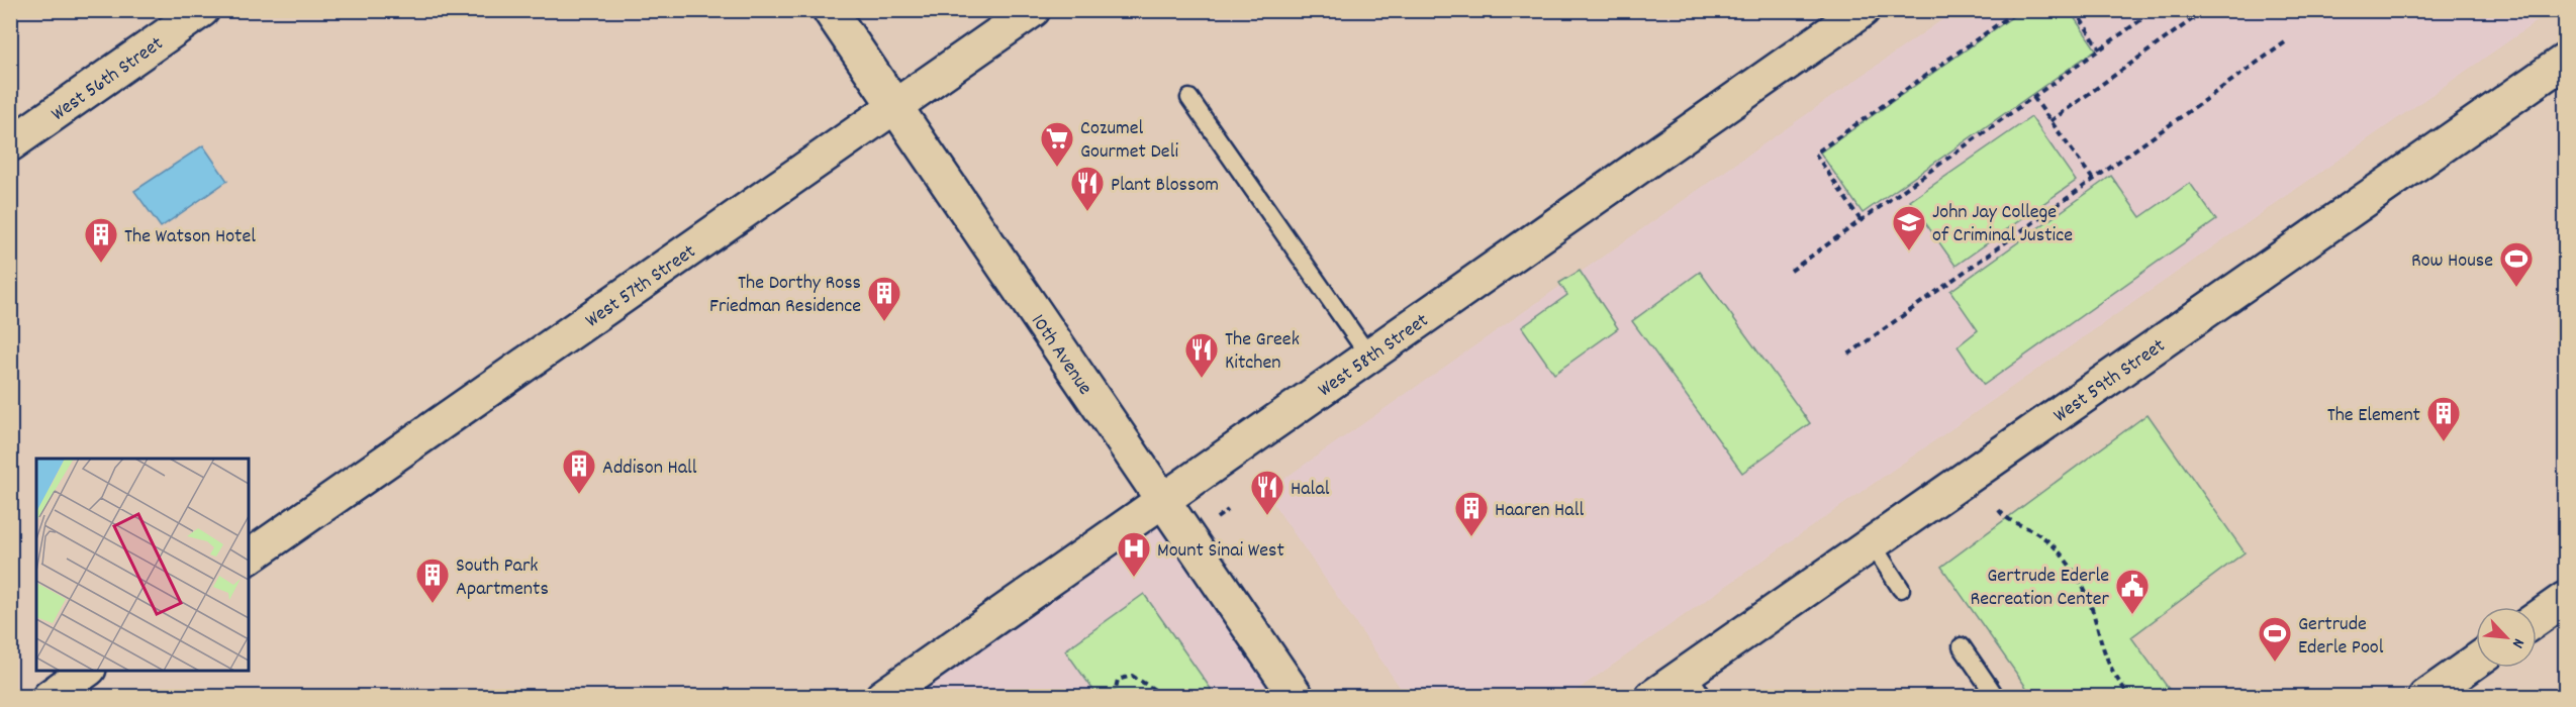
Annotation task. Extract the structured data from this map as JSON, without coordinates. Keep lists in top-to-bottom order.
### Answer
{
  "streets": {
    "street": [
      "West 56th Street",
      "West 57th Street",
      "10th Avenue",
      "West 58th Street",
      "West 59th Street"
    ]
  },
  "crossings": [
    ["West 57th Street", "10th Avenue"],
    ["10th Avenue", "West 58th Street"]
  ],
  "places": {
    "supermarket": ["Cozumel Gourmet Deli"],
    "restaurant": ["Plant Blossom", "The Greek Kitchen", "Halal"],
    "school or university": ["John Jay College of Criminal Justice"],
    "building": [
      "The Watson Hotel",
      "The Dorthy Ross Friedman Residence",
      "The Element",
      "Addison Hall",
      "Haaren Hall",
      "South Park Apartments"
    ],
    "sports": ["Row House", "Gertrude Ederle Pool"],
    "hospital": ["Mount Sinai West"],
    "public building": ["Gertrude Ederle Recreation Center"]
  },
  "north": "bottom right"
}
